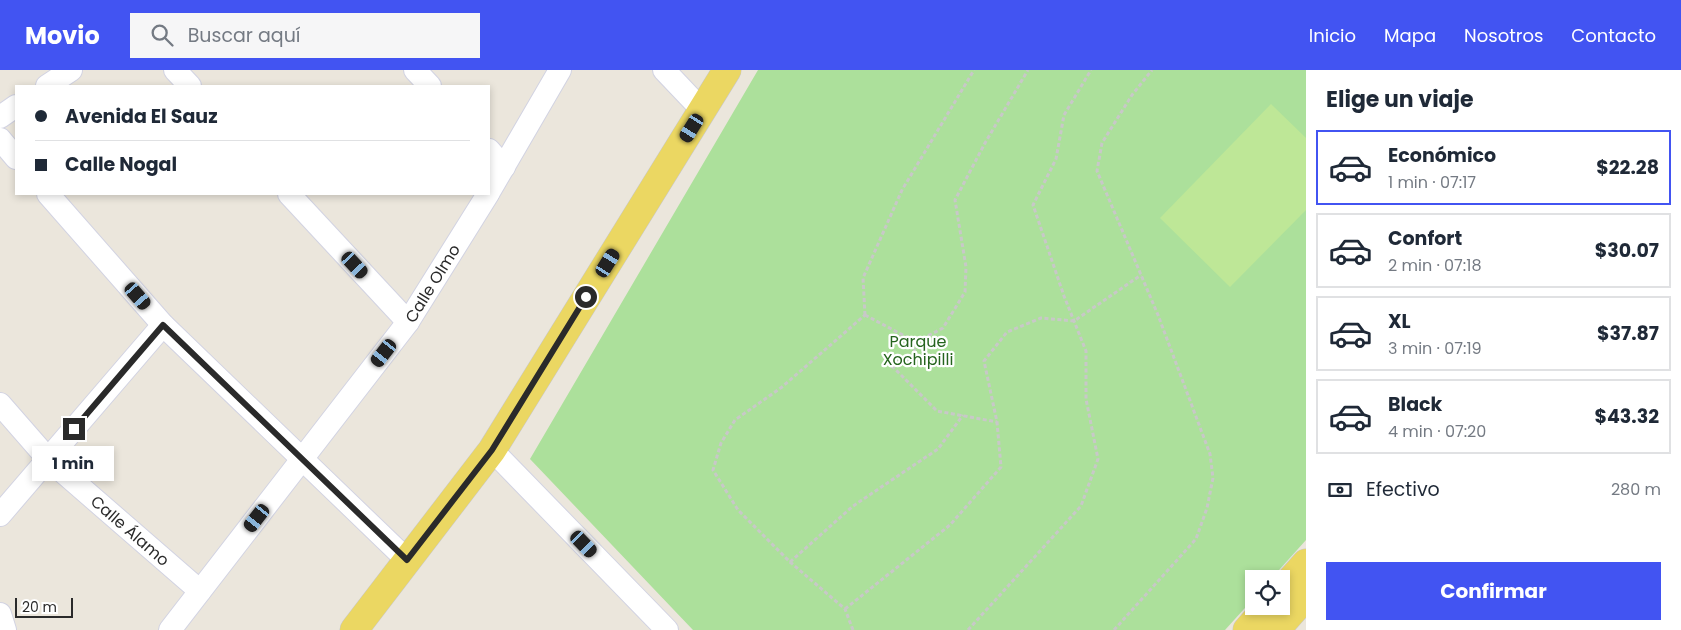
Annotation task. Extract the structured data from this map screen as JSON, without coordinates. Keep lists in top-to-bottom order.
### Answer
{
  "streets": {
    "street": ["Calle Olmo", "Calle Álamo"]
  },
  "crossings": [
    ["Calle Olmo", "Calle Álamo"]
  ],
  "parks": ["Parque Xochipilli"],
  "scale_bar": "20 m",
  "page": {
    "header": "Movio",
    "search": "Buscar aquí",
    "nav": [
      "Inicio",
      "Mapa",
      "Nosotros",
      "Contacto"
    ],
    "heading": "Elige un viaje",
    "banner": ["Avenida El Sauz", "Calle Nogal"],
    "list": [
      {
        "name": "Económico",
        "note": "1 min · 07:17",
        "value": "$22.28"
      },
      {
        "name": "Confort",
        "note": "2 min · 07:18",
        "value": "$30.07"
      },
      {
        "name": "XL",
        "note": "3 min · 07:19",
        "value": "$37.87"
      },
      {
        "name": "Black",
        "note": "4 min · 07:20",
        "value": "$43.32"
      }
    ],
    "bubble": "1 min",
    "pay": ["Efectivo", "280 m"],
    "buttons": "Confirmar",
    "scale": "20 m"
  }
}
